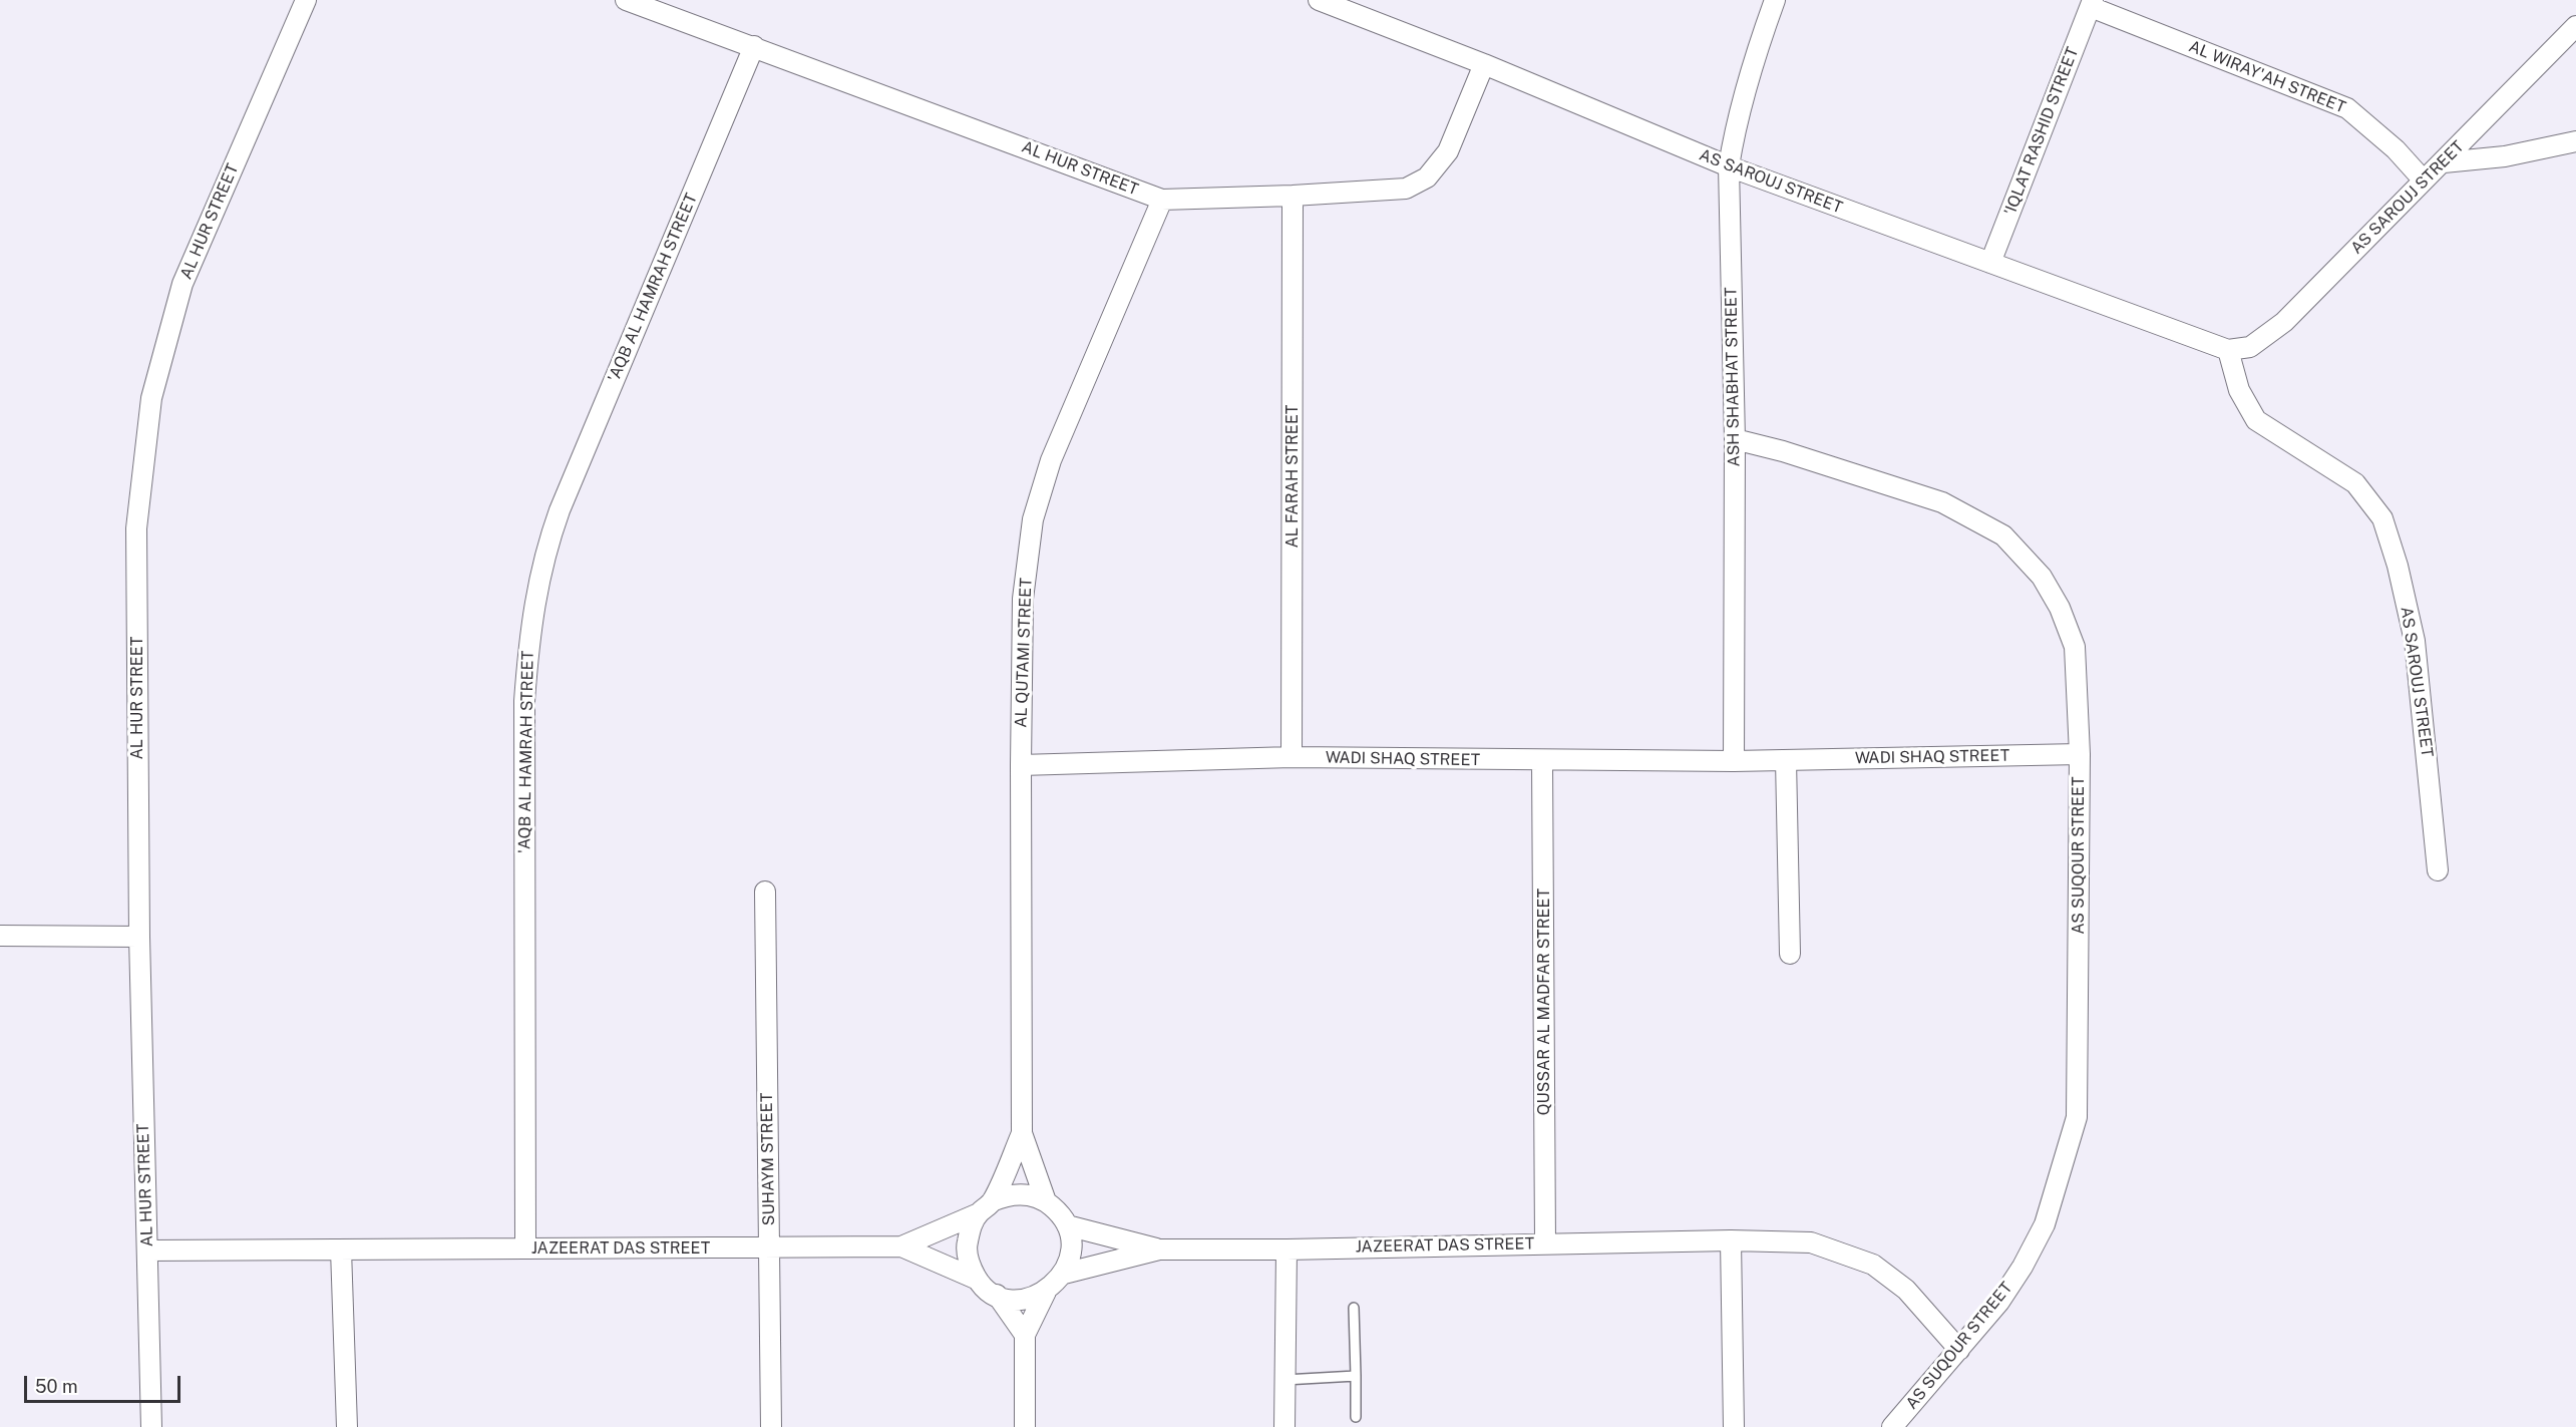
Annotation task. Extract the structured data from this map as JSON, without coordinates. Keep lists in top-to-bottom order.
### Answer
{
  "streets": {
    "street": [
      "AL WIRAY'AH STREET",
      "'IQLAT RASHID STREET",
      "AL HUR STREET",
      "AS SAROUJ STREET",
      "'AQB AL HAMRAH STREET",
      "ASH SHABHAT STREET",
      "AL FARAH STREET",
      "AL QUTAMI STREET",
      "WADI SHAQ STREET",
      "AS SUQOUR STREET",
      "QUSSAR AL MADFAR STREET",
      "SUHAYM STREET",
      "JAZEERAT DAS STREET"
    ]
  },
  "crossings": [
    ["AL WIRAY'AH STREET", "'IQLAT RASHID STREET"],
    ["AL WIRAY'AH STREET", "AS SAROUJ STREET"],
    ["'IQLAT RASHID STREET", "AS SAROUJ STREET"],
    ["AL HUR STREET", "AS SAROUJ STREET"],
    ["AL HUR STREET", "'AQB AL HAMRAH STREET"],
    ["AL HUR STREET", "AL FARAH STREET"],
    ["AL HUR STREET", "AL QUTAMI STREET"],
    ["AL HUR STREET", "JAZEERAT DAS STREET"],
    ["AS SAROUJ STREET", "ASH SHABHAT STREET"],
    ["'AQB AL HAMRAH STREET", "JAZEERAT DAS STREET"],
    ["ASH SHABHAT STREET", "WADI SHAQ STREET"],
    ["ASH SHABHAT STREET", "AS SUQOUR STREET"],
    ["AL FARAH STREET", "WADI SHAQ STREET"],
    ["AL QUTAMI STREET", "WADI SHAQ STREET"],
    ["AL QUTAMI STREET", "JAZEERAT DAS STREET"],
    ["WADI SHAQ STREET", "AS SUQOUR STREET"],
    ["WADI SHAQ STREET", "QUSSAR AL MADFAR STREET"],
    ["AS SUQOUR STREET", "JAZEERAT DAS STREET"],
    ["QUSSAR AL MADFAR STREET", "JAZEERAT DAS STREET"],
    ["SUHAYM STREET", "JAZEERAT DAS STREET"]
  ],
  "scale_bar": "50 m"
}
